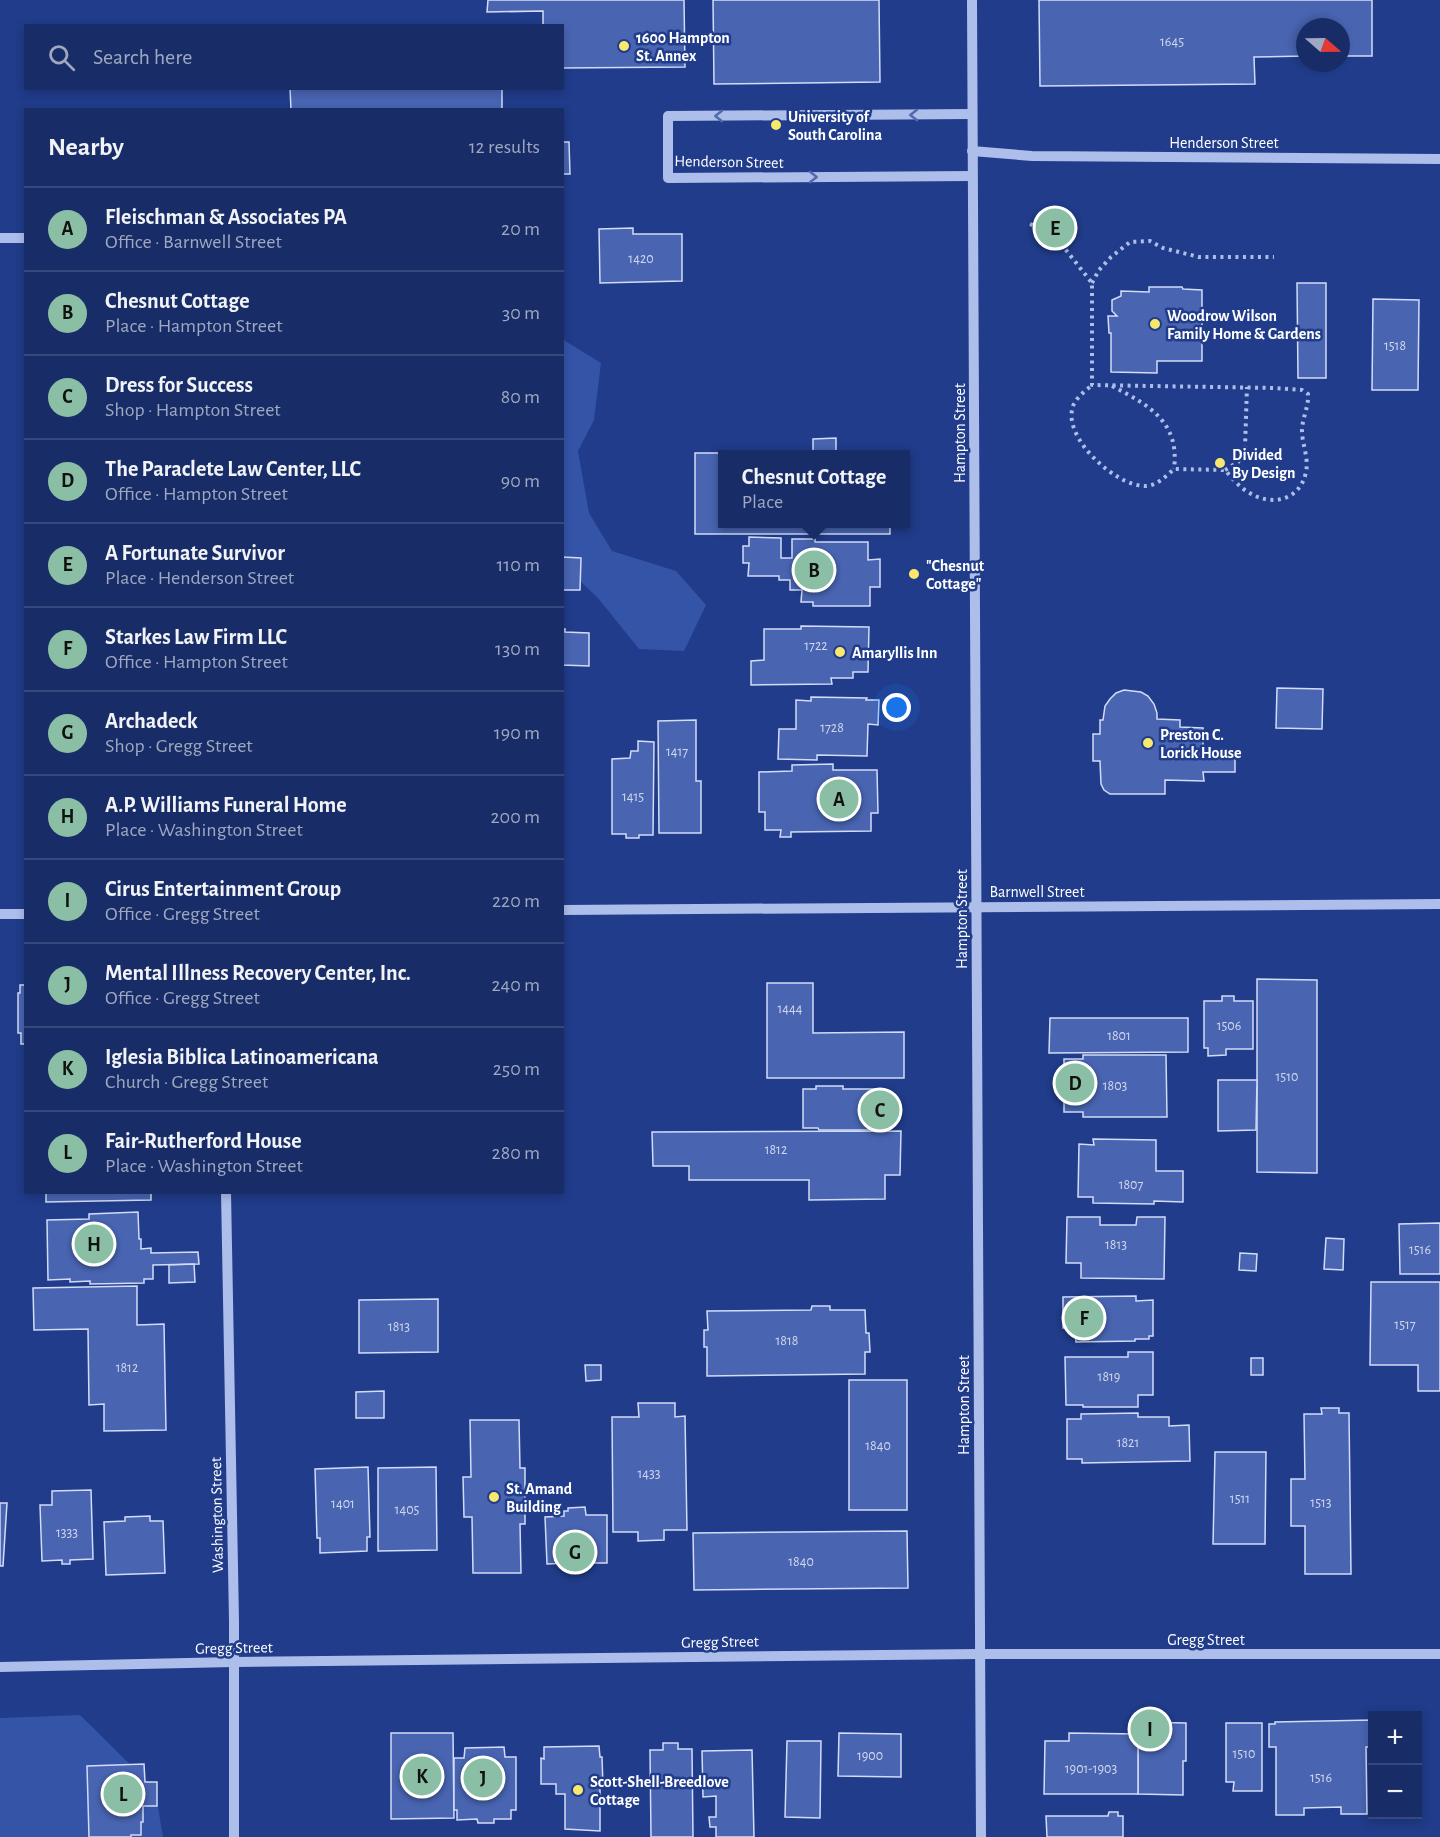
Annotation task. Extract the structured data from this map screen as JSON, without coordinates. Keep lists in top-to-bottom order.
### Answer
{
  "streets": {
    "street": [
      "Henderson Street",
      "Hampton Street",
      "Barnwell Street",
      "Washington Street",
      "Gregg Street"
    ]
  },
  "crossings": [
    ["Henderson Street", "Hampton Street"],
    ["Hampton Street", "Barnwell Street"],
    ["Hampton Street", "Gregg Street"],
    ["Washington Street", "Gregg Street"]
  ],
  "places": [
    "1600 Hampton St. Annex",
    "University of South Carolina",
    "Woodrow Wilson Family Home & Gardens",
    "Divided By Design",
    "\"Chesnut Cottage\"",
    "Amaryllis Inn",
    "Preston C. Lorick House",
    "St. Amand Building",
    "Scott-Shell-Breedlove Cottage"
  ],
  "house_numbers": [
    "1645",
    "1420",
    "1518",
    "1722",
    "1728",
    "1417",
    "1415",
    "1444",
    "1506",
    "1801",
    "1510",
    "1803",
    "1812",
    "1807",
    "1813",
    "1516",
    "1517",
    "1813",
    "1818",
    "1812",
    "1819",
    "1821",
    "1840",
    "1433",
    "1511",
    "1513",
    "1401",
    "1405",
    "1333",
    "1840",
    "1510",
    "1900",
    "1901-1903",
    "1516"
  ],
  "north": "right",
  "page": {
    "search": "Search here",
    "heading": ["Nearby", "12 results"],
    "list": [
      {
        "mark": "A",
        "name": "Fleischman & Associates PA",
        "note": "Office · Barnwell Street",
        "value": "20 m"
      },
      {
        "mark": "B",
        "name": "Chesnut Cottage",
        "note": "Place · Hampton Street",
        "value": "30 m"
      },
      {
        "mark": "C",
        "name": "Dress for Success",
        "note": "Shop · Hampton Street",
        "value": "80 m"
      },
      {
        "mark": "D",
        "name": "The Paraclete Law Center, LLC",
        "note": "Office · Hampton Street",
        "value": "90 m"
      },
      {
        "mark": "E",
        "name": "A Fortunate Survivor",
        "note": "Place · Henderson Street",
        "value": "110 m"
      },
      {
        "mark": "F",
        "name": "Starkes Law Firm LLC",
        "note": "Office · Hampton Street",
        "value": "130 m"
      },
      {
        "mark": "G",
        "name": "Archadeck",
        "note": "Shop · Gregg Street",
        "value": "190 m"
      },
      {
        "mark": "H",
        "name": "A.P. Williams Funeral Home",
        "note": "Place · Washington Street",
        "value": "200 m"
      },
      {
        "mark": "I",
        "name": "Cirus Entertainment Group",
        "note": "Office · Gregg Street",
        "value": "220 m"
      },
      {
        "mark": "J",
        "name": "Mental Illness Recovery Center, Inc.",
        "note": "Office · Gregg Street",
        "value": "240 m"
      },
      {
        "mark": "K",
        "name": "Iglesia Biblica Latinoamericana",
        "note": "Church · Gregg Street",
        "value": "250 m"
      },
      {
        "mark": "L",
        "name": "Fair-Rutherford House",
        "note": "Place · Washington Street",
        "value": "280 m"
      }
    ],
    "pins": [
      "E",
      "B",
      "A",
      "D",
      "C",
      "H",
      "F",
      "G",
      "I",
      "K",
      "J",
      "L"
    ],
    "popup": ["Chesnut Cottage", "Place"],
    "map_buttons": ["+", "−"]
  }
}
